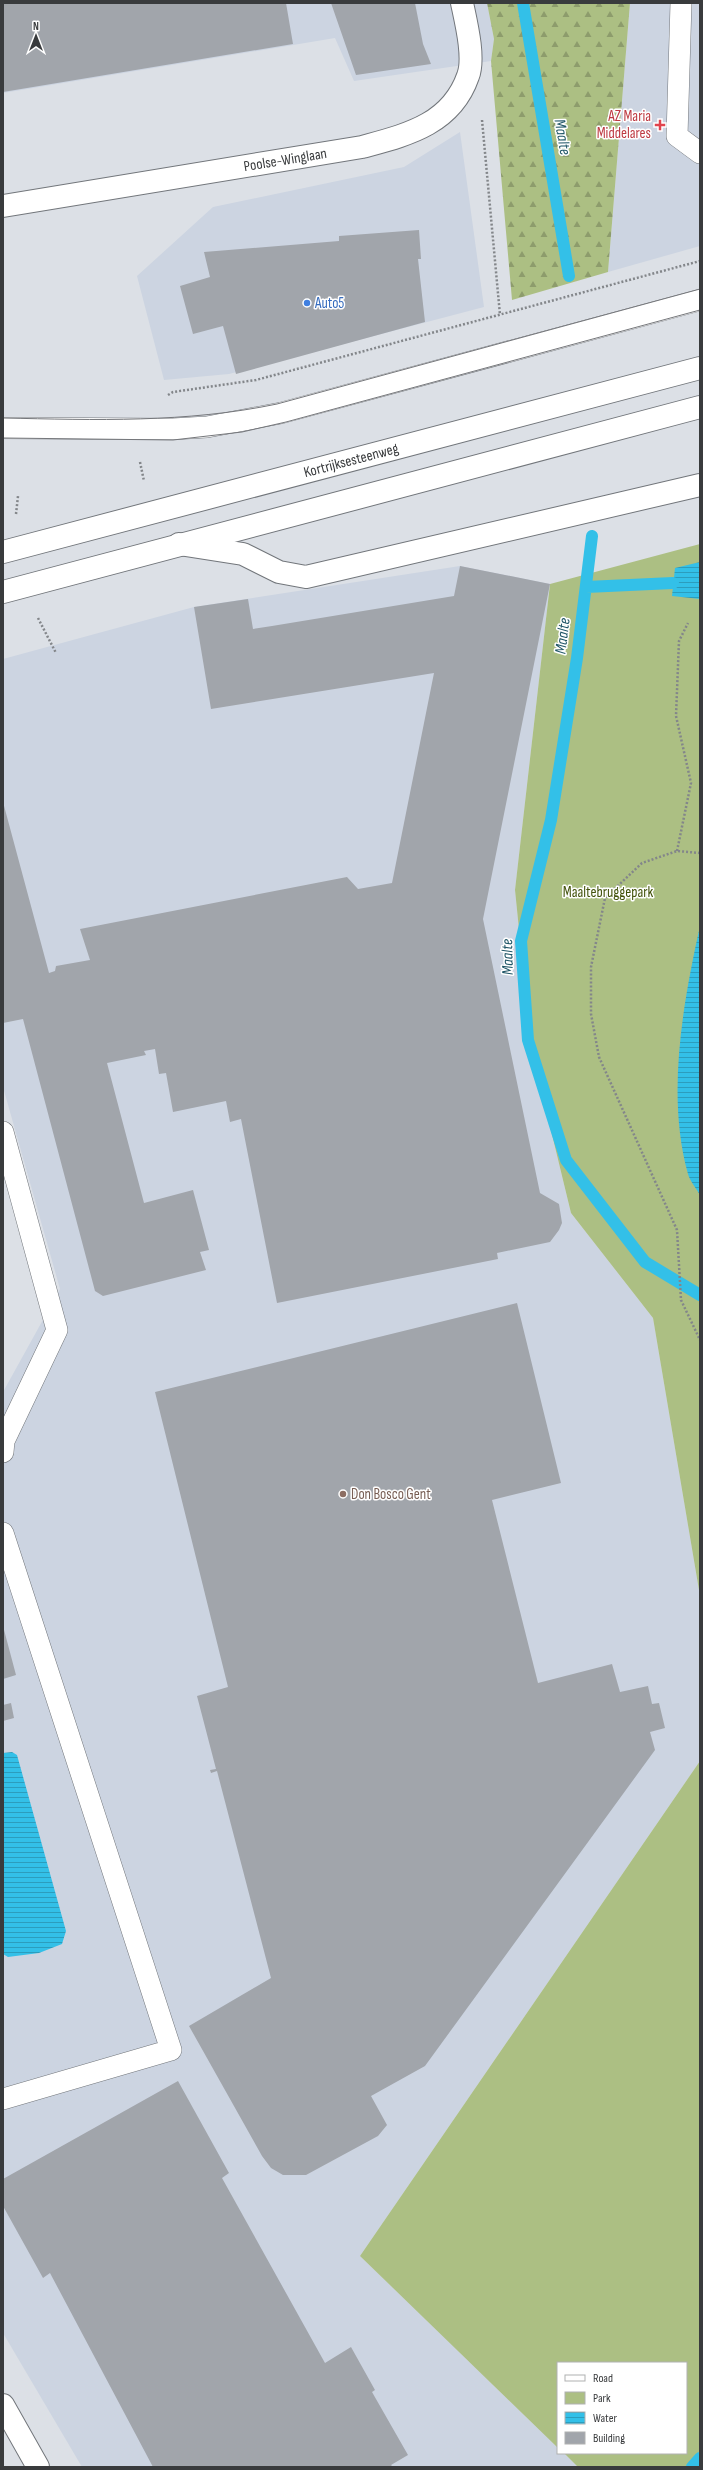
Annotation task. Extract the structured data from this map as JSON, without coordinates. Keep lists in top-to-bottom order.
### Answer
{
  "streets": {
    "main road": ["Poolse-Winglaan", "Kortrijksesteenweg"]
  },
  "water": ["Maalte"],
  "parks": ["Maaltebruggepark"],
  "places": {
    "health": ["AZ Maria Middelares"],
    "other": ["Auto5", "Don Bosco Gent"]
  },
  "legend": [
    "Road",
    "Park",
    "Water",
    "Building"
  ],
  "north": "top"
}
